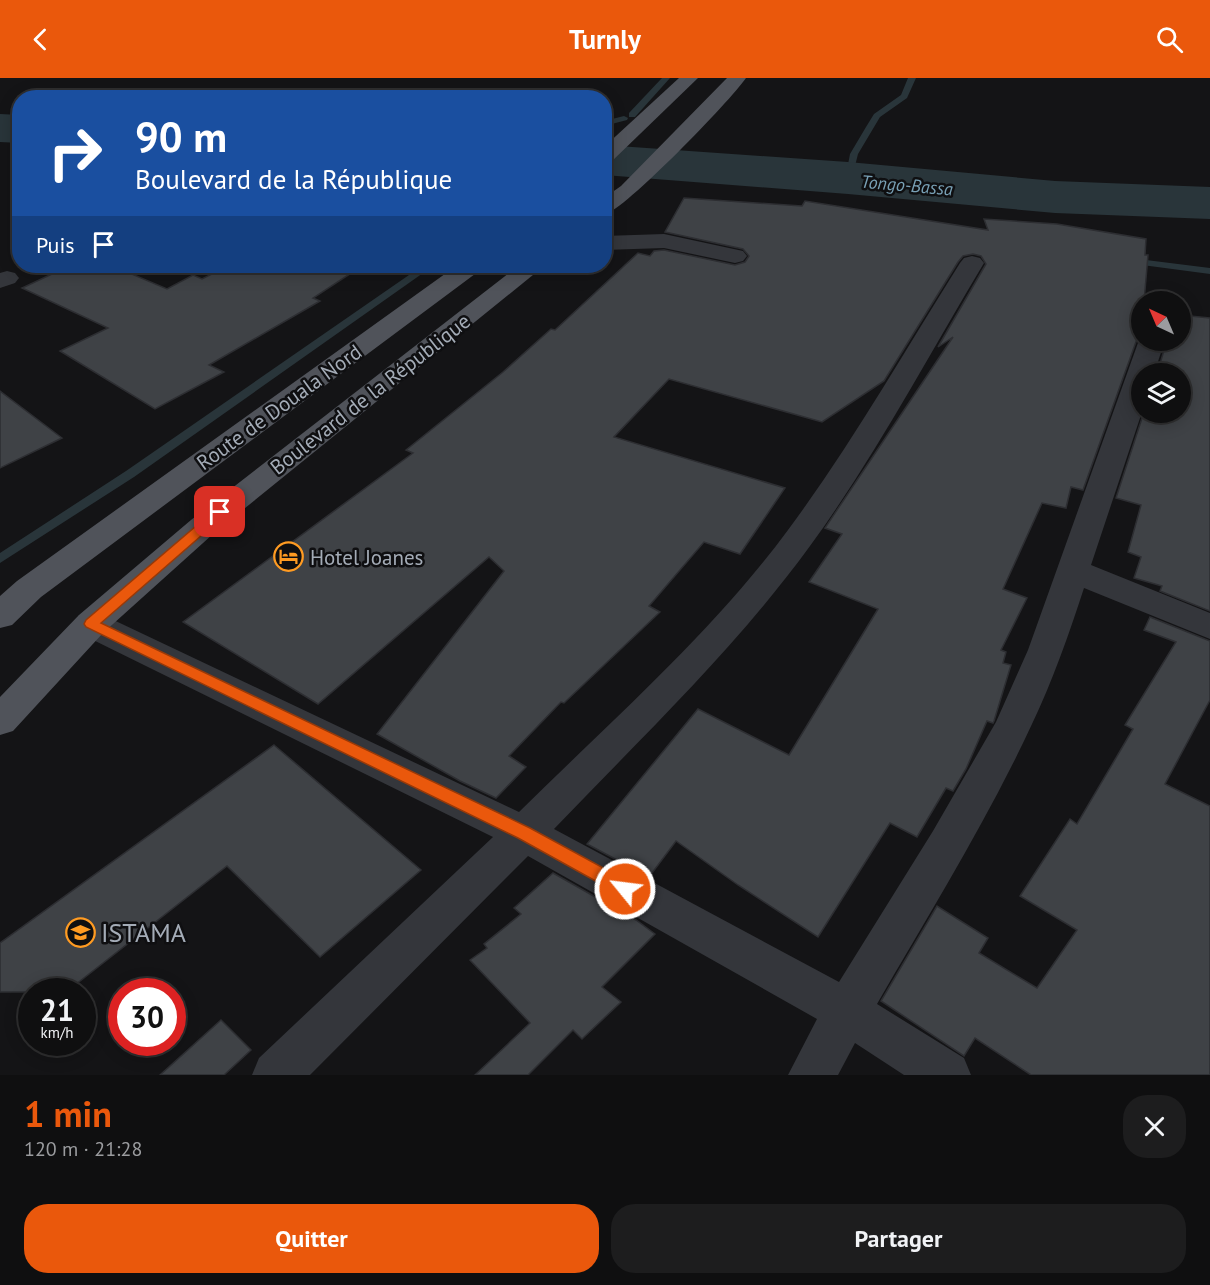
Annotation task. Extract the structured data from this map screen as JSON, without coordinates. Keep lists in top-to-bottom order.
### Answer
{
  "streets": {
    "main road": ["Boulevard de la République", "Route de Douala Nord"]
  },
  "water": ["Tongo-Bassa"],
  "places": {
    "hotel": ["Hotel Joanes"],
    "school or university": ["ISTAMA"]
  },
  "north": "top left",
  "page": {
    "header": "Turnly",
    "turn": ["90 m", "Boulevard de la République"],
    "then": "Puis",
    "speed": "21 km/h",
    "limit": "30",
    "heading": ["1 min", "120 m · 21:28"],
    "buttons": ["Quitter", "Partager"]
  }
}
